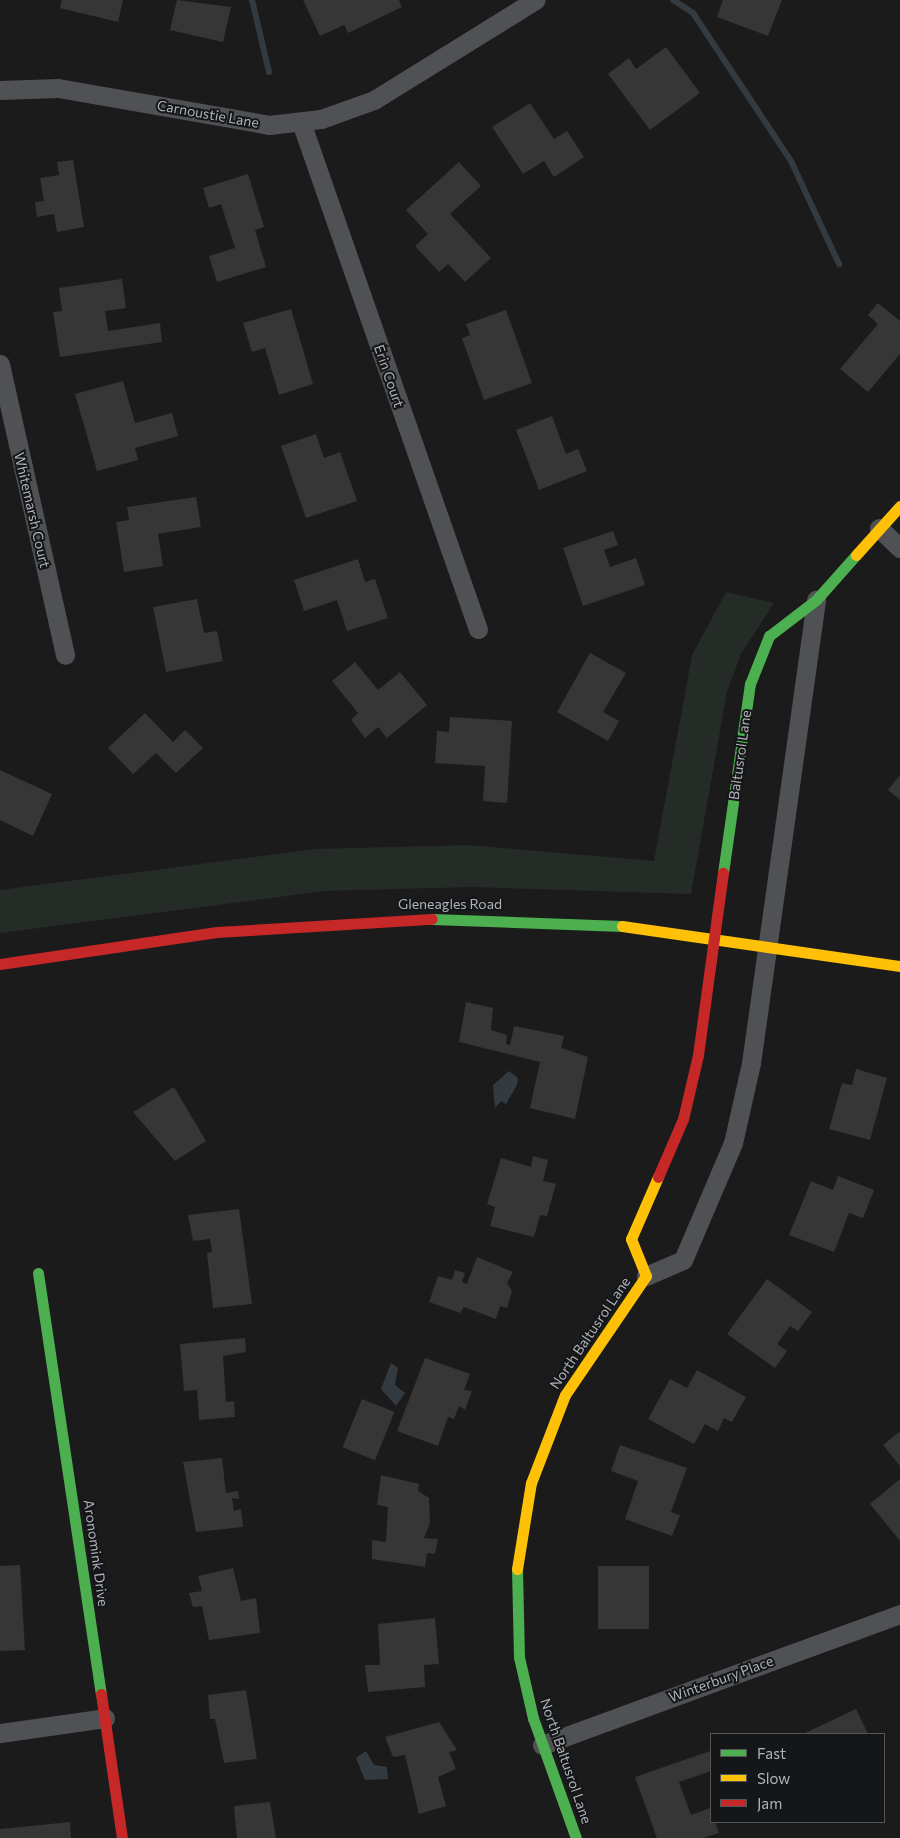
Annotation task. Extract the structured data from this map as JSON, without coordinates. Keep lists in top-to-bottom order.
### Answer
{
  "streets": {
    "street": [
      "Carnoustie Lane",
      "Erin Court",
      "Whitemarsh Court",
      "Baltusrol Lane",
      "Gleneagles Road",
      "North Baltusrol Lane",
      "Aronomink Drive",
      "Winterbury Place"
    ]
  },
  "crossings": [
    ["Carnoustie Lane", "Erin Court"],
    ["Baltusrol Lane", "Gleneagles Road"],
    ["Baltusrol Lane", "North Baltusrol Lane"],
    ["Gleneagles Road", "North Baltusrol Lane"],
    ["North Baltusrol Lane", "Winterbury Place"]
  ],
  "legend": ["Fast", "Slow", "Jam"]
}
